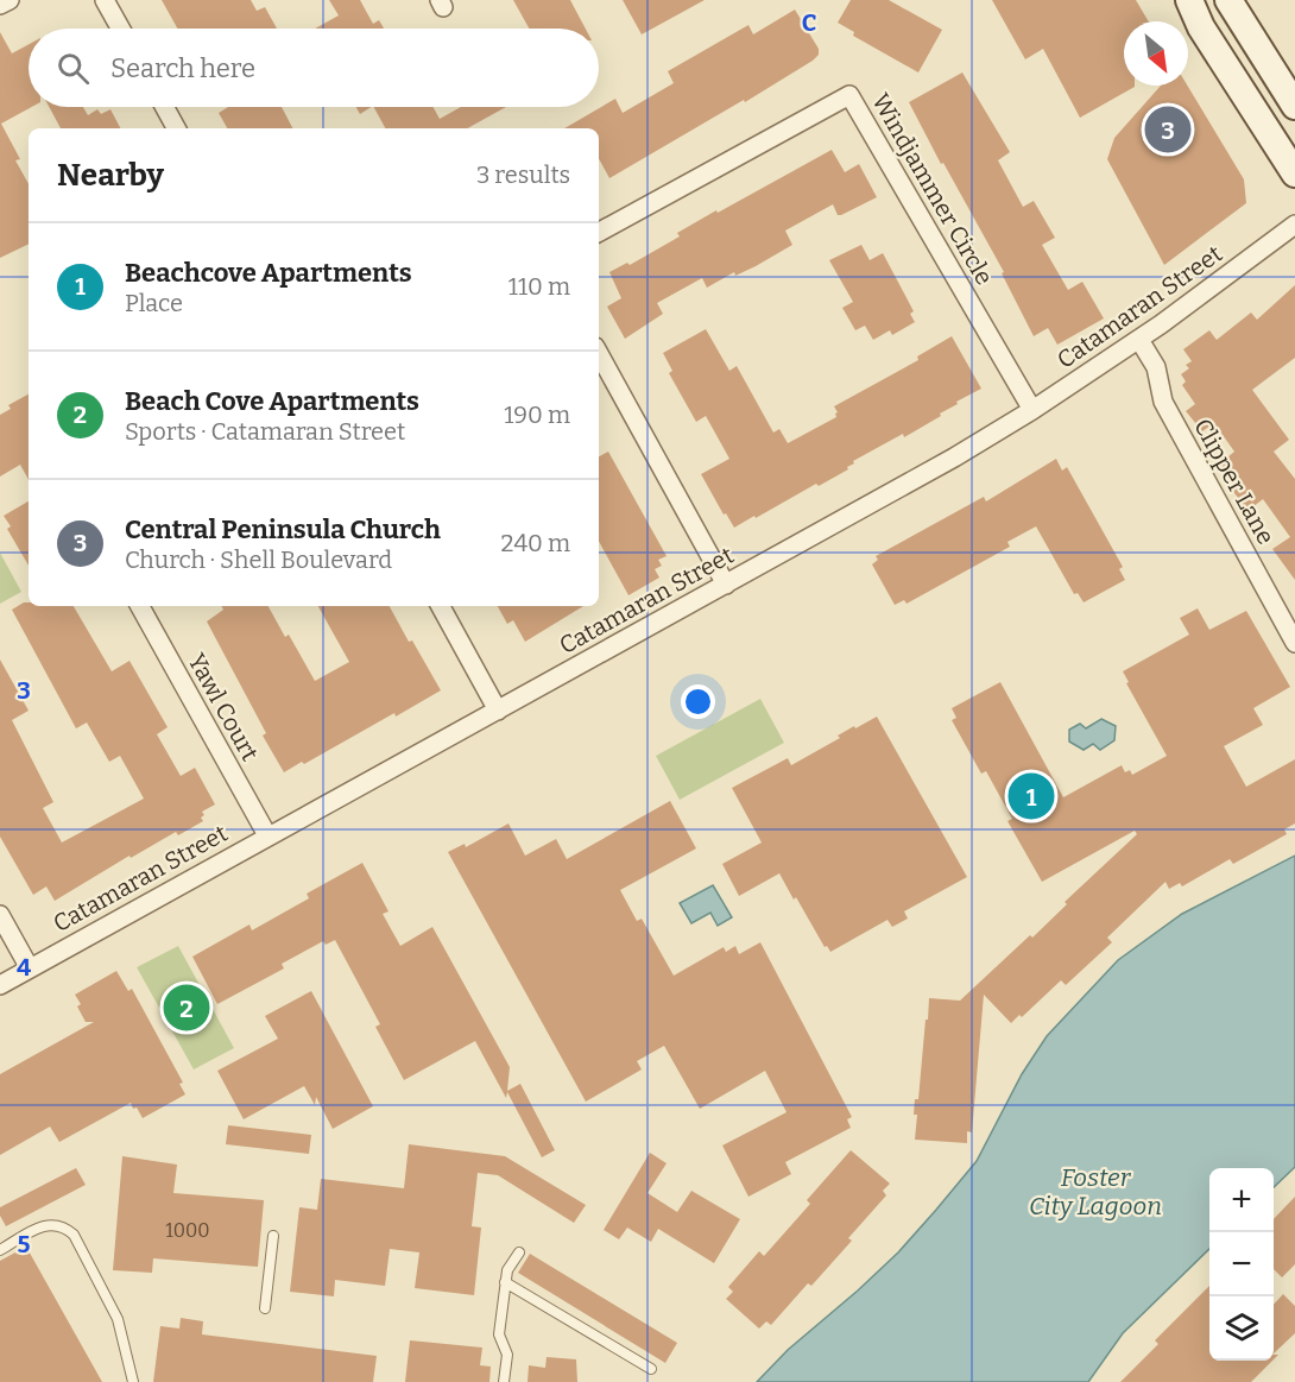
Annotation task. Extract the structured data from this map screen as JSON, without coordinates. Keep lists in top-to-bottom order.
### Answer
{
  "streets": {
    "street": [
      "Windjammer Circle",
      "Catamaran Street",
      "Clipper Lane",
      "Yawl Court"
    ]
  },
  "crossings": [
    ["Windjammer Circle", "Catamaran Street"],
    ["Catamaran Street", "Clipper Lane"],
    ["Catamaran Street", "Yawl Court"]
  ],
  "water": ["Foster City Lagoon"],
  "house_numbers": ["1000"],
  "north": "bottom right",
  "page": {
    "search": "Search here",
    "pins": ["3", "1", "2"],
    "heading": ["Nearby", "3 results"],
    "list": [
      {
        "mark": "1",
        "name": "Beachcove Apartments",
        "note": "Place",
        "value": "110 m"
      },
      {
        "mark": "2",
        "name": "Beach Cove Apartments",
        "note": "Sports · Catamaran Street",
        "value": "190 m"
      },
      {
        "mark": "3",
        "name": "Central Peninsula Church",
        "note": "Church · Shell Boulevard",
        "value": "240 m"
      }
    ],
    "map_buttons": ["+", "−"]
  },
  "grid": {
    "columns": ["C"],
    "rows": ["3", "4", "5"]
  }
}
